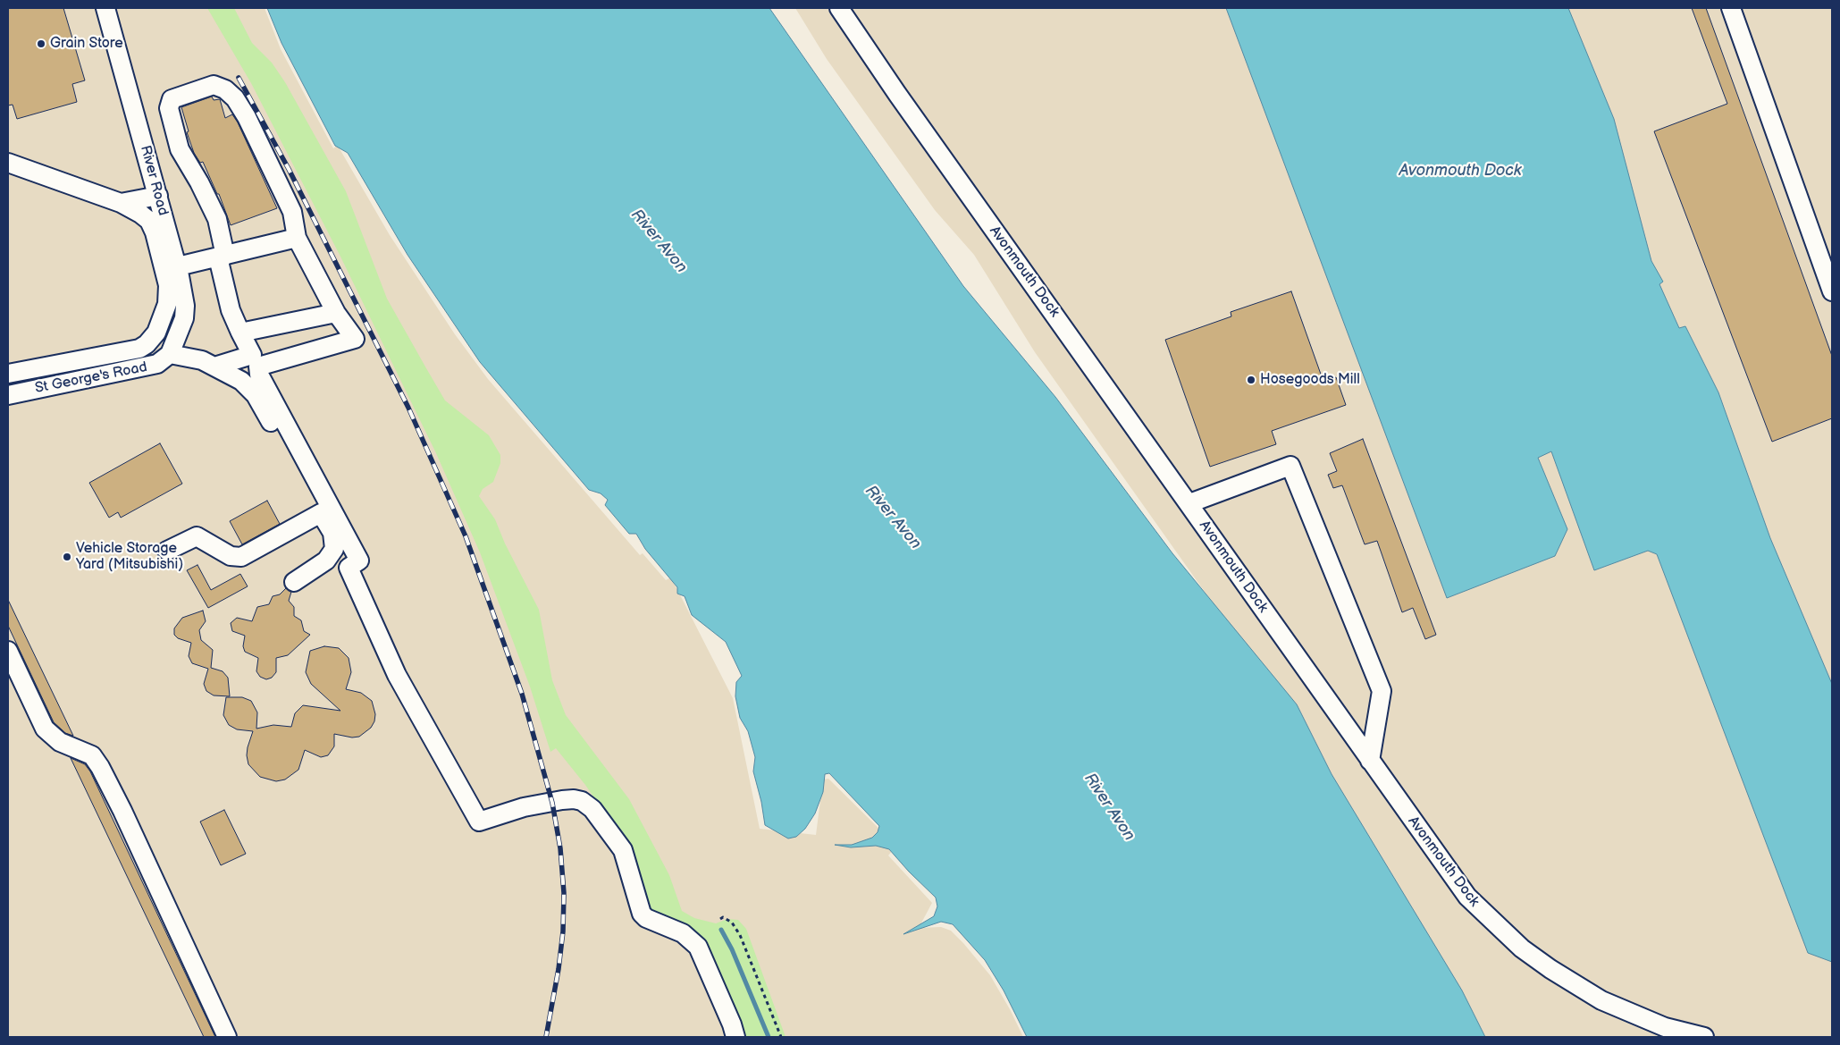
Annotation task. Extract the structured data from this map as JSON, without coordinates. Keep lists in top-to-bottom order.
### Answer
{
  "streets": {
    "lane": ["River Road", "Avonmouth Dock", "St George's Road"]
  },
  "crossings": [
    ["River Road", "St George's Road"]
  ],
  "water": ["Avonmouth Dock", "River Avon"],
  "places": ["Grain Store", "Hosegoods Mill", "Vehicle Storage Yard (Mitsubishi)"]
}
